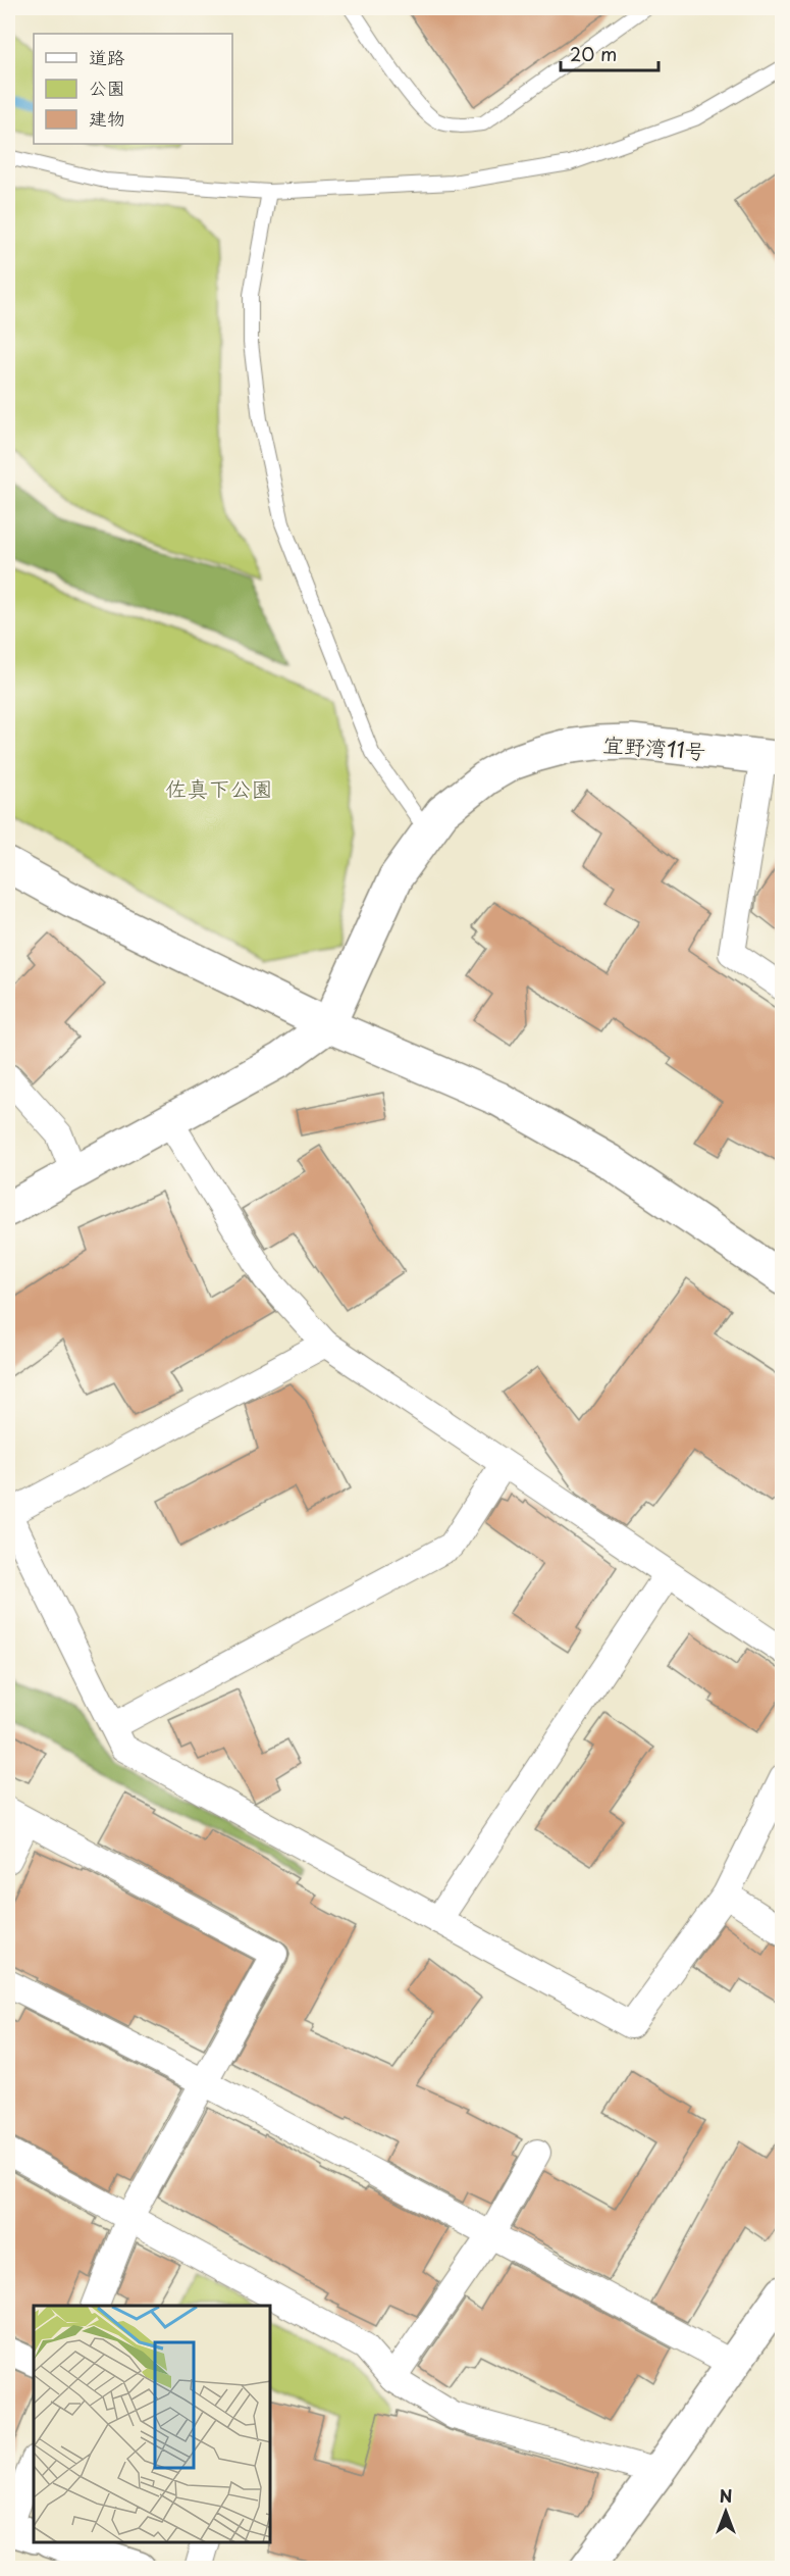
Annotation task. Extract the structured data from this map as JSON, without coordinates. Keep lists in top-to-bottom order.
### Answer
{
  "streets": {
    "street": ["宜野湾11号"]
  },
  "parks": ["佐真下公園"],
  "legend": ["道路", "公園", "建物"],
  "scale_bar": "20 m",
  "north": "top"
}
